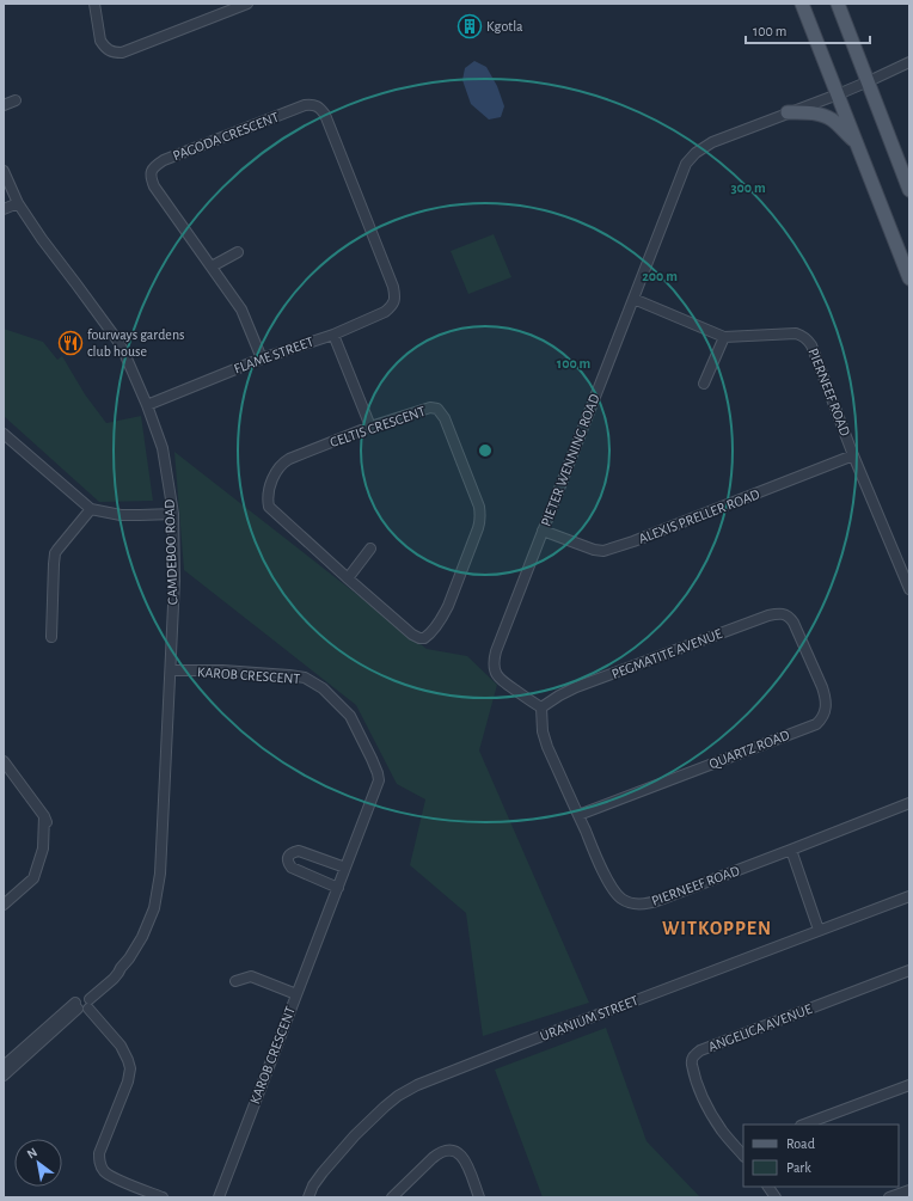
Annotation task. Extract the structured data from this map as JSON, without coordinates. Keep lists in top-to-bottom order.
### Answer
{
  "streets": {
    "street": [
      "PAGODA CRESCENT",
      "FLAME STREET",
      "PIERNEEF ROAD",
      "CELTIS CRESCENT",
      "PIETER WENNING ROAD",
      "ALEXIS PRELLER ROAD",
      "CAMDEBOO ROAD",
      "PEGMATITE AVENUE",
      "KAROB CRESCENT",
      "QUARTZ ROAD",
      "URANIUM STREET",
      "ANGELICA AVENUE"
    ]
  },
  "crossings": [
    ["PAGODA CRESCENT", "FLAME STREET"],
    ["FLAME STREET", "CAMDEBOO ROAD"],
    ["PIERNEEF ROAD", "PIETER WENNING ROAD"],
    ["PIERNEEF ROAD", "ALEXIS PRELLER ROAD"],
    ["PIERNEEF ROAD", "PEGMATITE AVENUE"],
    ["PIERNEEF ROAD", "QUARTZ ROAD"],
    ["PIETER WENNING ROAD", "ALEXIS PRELLER ROAD"],
    ["PIETER WENNING ROAD", "PEGMATITE AVENUE"],
    ["CAMDEBOO ROAD", "KAROB CRESCENT"],
    ["PEGMATITE AVENUE", "QUARTZ ROAD"]
  ],
  "districts": ["WITKOPPEN"],
  "places": {
    "building": ["Kgotla"],
    "restaurant": ["fourways gardens club house"]
  },
  "legend": ["Road", "Park"],
  "scale_bar": "100 m",
  "north": "top left",
  "rings": ["300 m", "200 m", "100 m"]
}
